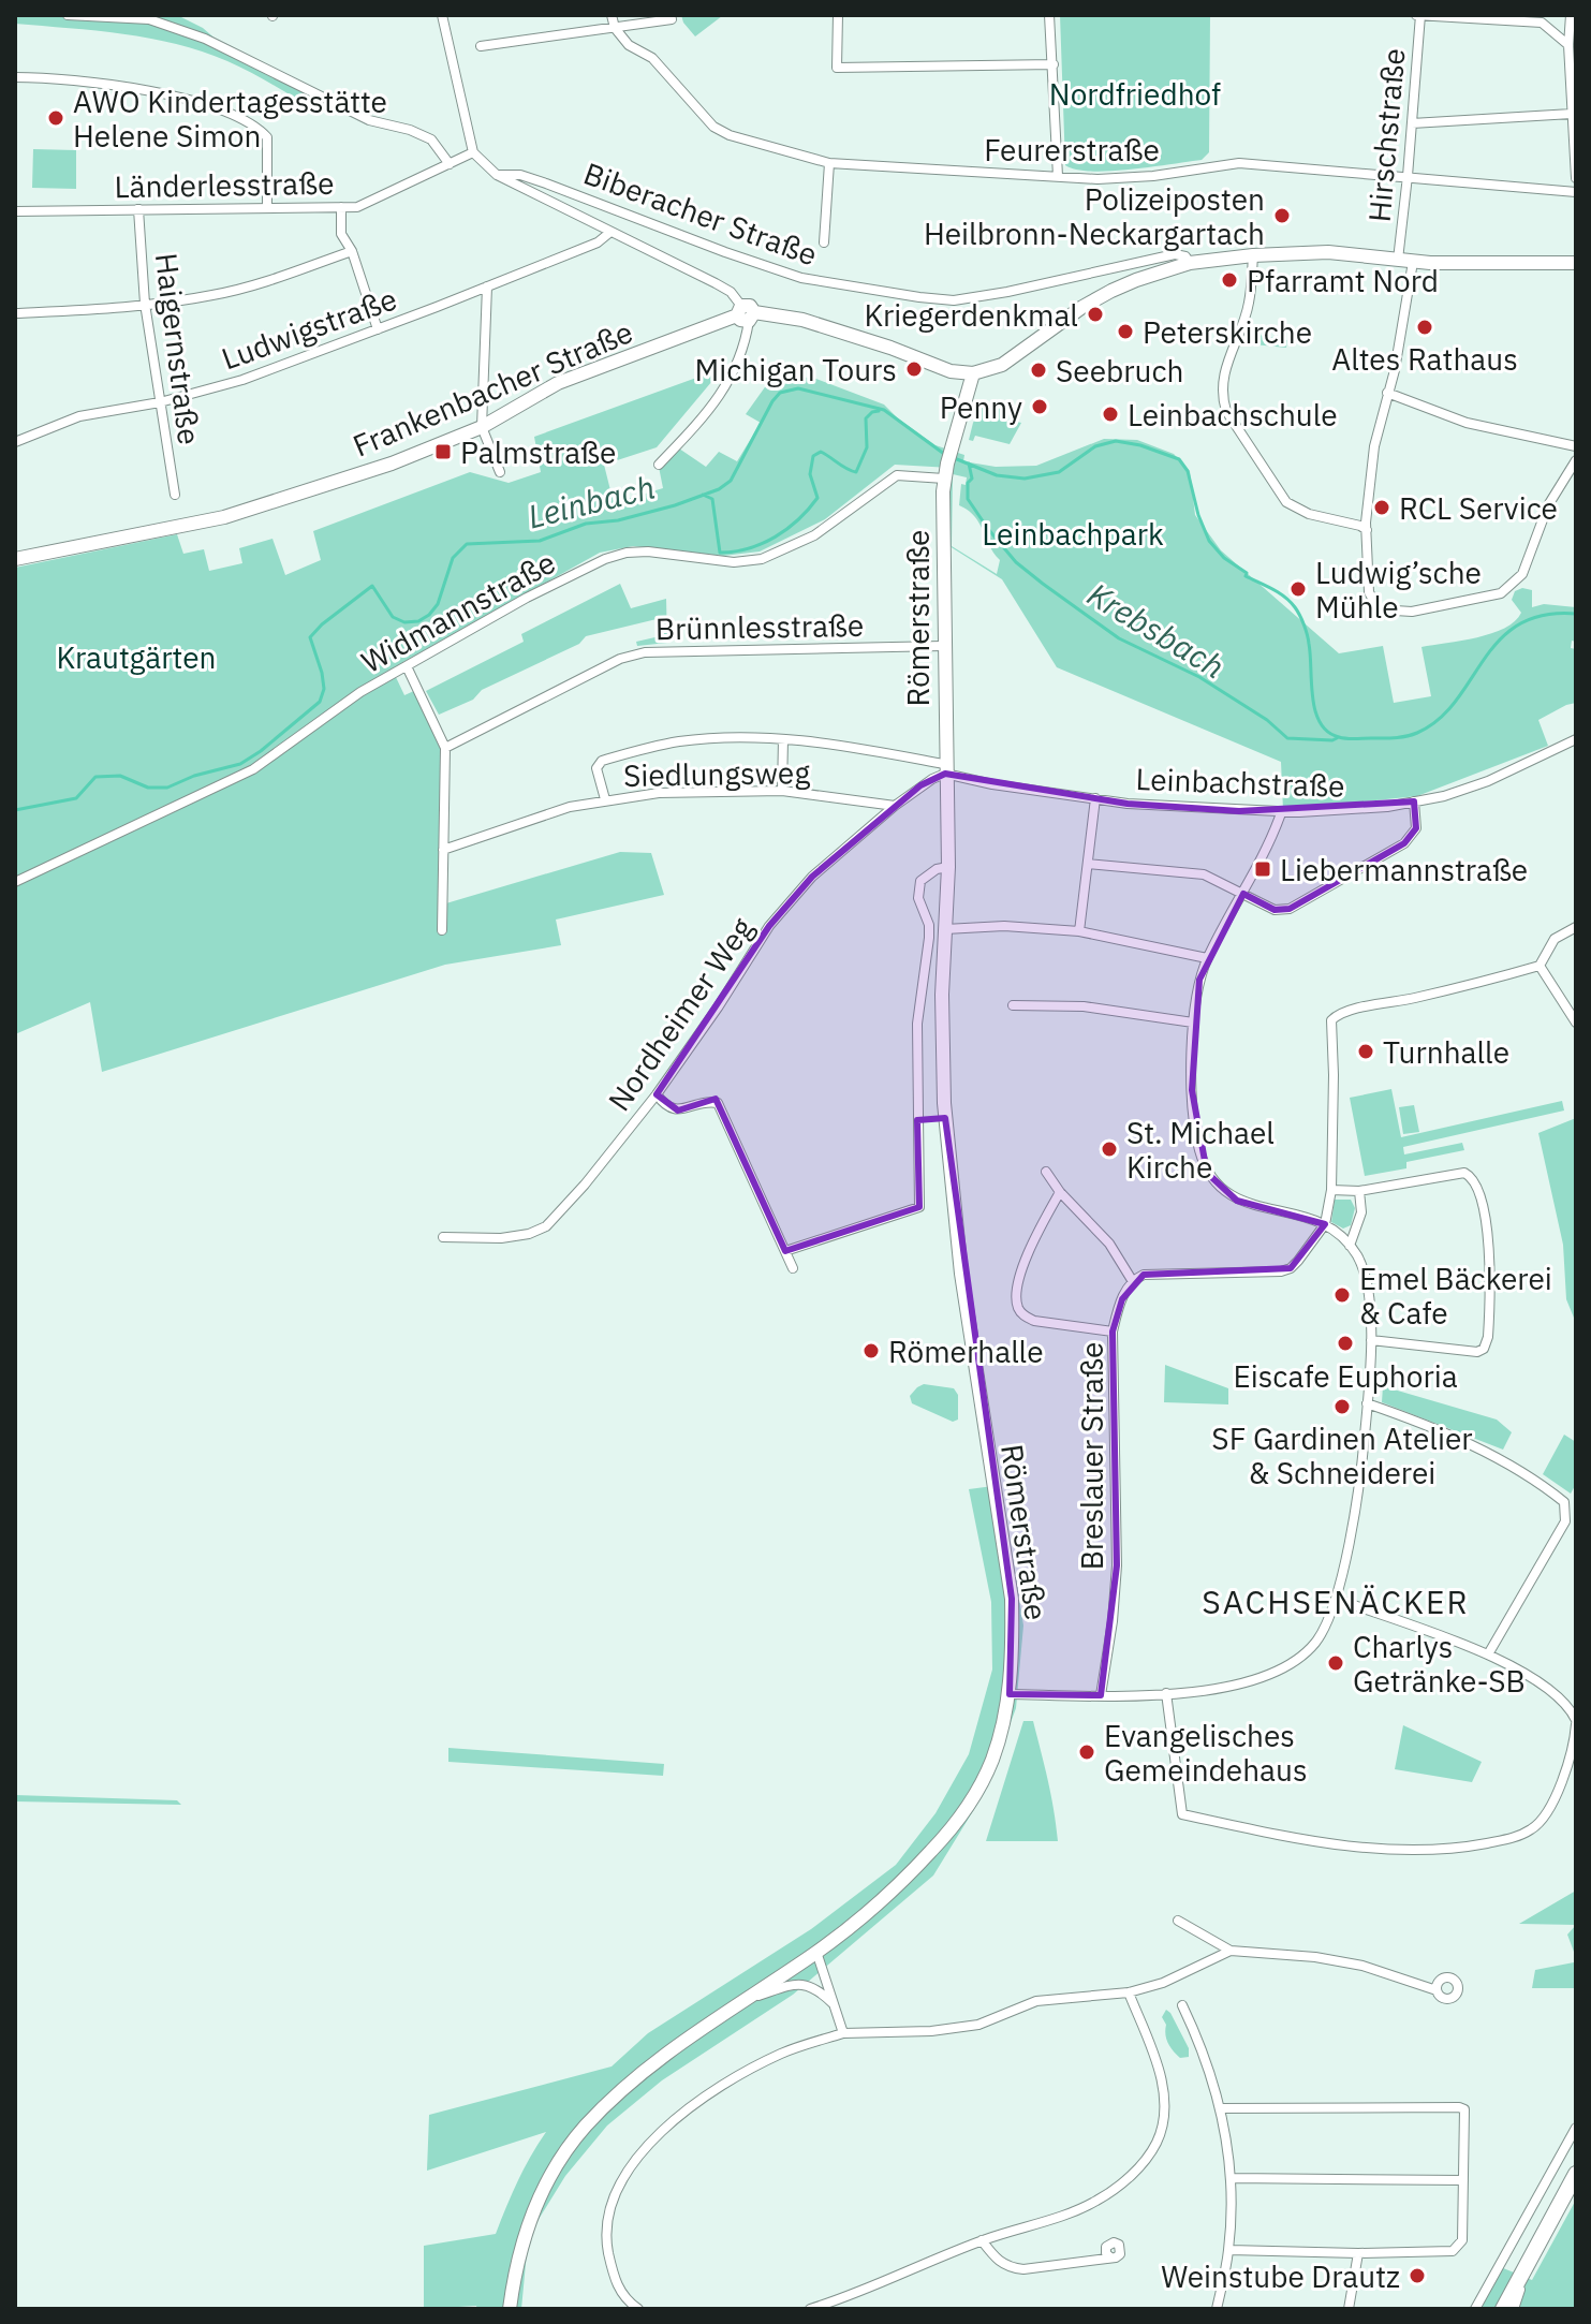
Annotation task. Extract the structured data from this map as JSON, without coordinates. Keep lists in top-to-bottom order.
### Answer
{
  "streets": {
    "main road": ["Frankenbacher Straße", "Römerstraße"],
    "street": [
      "Hirschstraße",
      "Feurerstraße",
      "Länderlesstraße",
      "Biberacher Straße",
      "Ludwigstraße",
      "Haigernstraße",
      "Widmannstraße",
      "Brünnlesstraße",
      "Siedlungsweg",
      "Leinbachstraße",
      "Nordheimer Weg",
      "Breslauer Straße"
    ]
  },
  "crossings": [
    ["Hirschstraße", "Feurerstraße"],
    ["Länderlesstraße", "Haigernstraße"],
    ["Ludwigstraße", "Haigernstraße"],
    ["Frankenbacher Straße", "Römerstraße"],
    ["Widmannstraße", "Römerstraße"],
    ["Römerstraße", "Brünnlesstraße"],
    ["Römerstraße", "Leinbachstraße"],
    ["Römerstraße", "Nordheimer Weg"],
    ["Siedlungsweg", "Leinbachstraße"],
    ["Siedlungsweg", "Nordheimer Weg"],
    ["Leinbachstraße", "Nordheimer Weg"]
  ],
  "districts": ["SACHSENÄCKER"],
  "water": ["Leinbach", "Krebsbach"],
  "parks": ["Nordfriedhof", "Leinbachpark", "Krautgärten"],
  "places": {
    "other": [
      "AWO Kindertagesstätte Helene Simon",
      "Polizeiposten Heilbronn-Neckargartach",
      "Pfarramt Nord",
      "Kriegerdenkmal",
      "Altes Rathaus",
      "Peterskirche",
      "Michigan Tours",
      "Seebruch",
      "Penny",
      "Leinbachschule",
      "RCL Service",
      "Ludwig’sche Mühle",
      "Turnhalle",
      "St. Michael Kirche",
      "Emel Bäckerei & Cafe",
      "Eiscafe Euphoria",
      "Römerhalle",
      "SF Gardinen Atelier & Schneiderei",
      "Charlys Getränke-SB",
      "Evangelisches Gemeindehaus",
      "Weinstube Drautz"
    ],
    "transit": ["Palmstraße", "Liebermannstraße"]
  }
}
